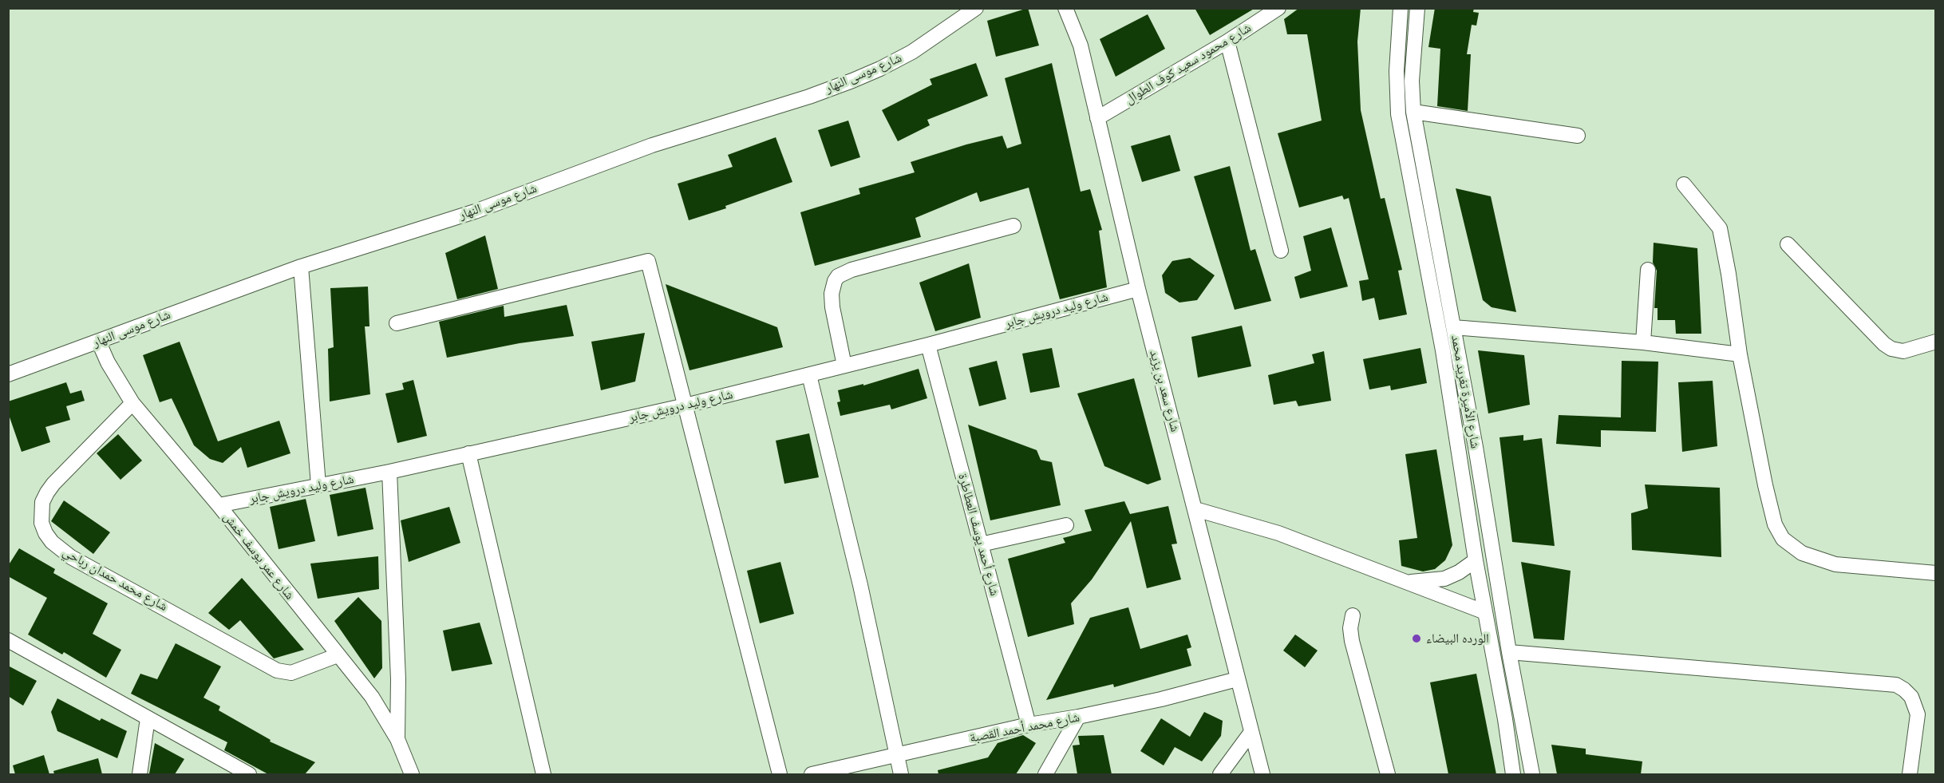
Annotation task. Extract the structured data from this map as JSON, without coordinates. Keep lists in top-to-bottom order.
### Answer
{
  "streets": {
    "street": [
      "شارع محمود سعيد كوف الطوال",
      "شارع موسى النهار",
      "شارع وليد درويش جابر",
      "شارع سعد بن يزيد",
      "شارع الأميرة تغريد محمد",
      "شارع أحمد يوسف العطاطرة",
      "شارع عمر يوسف خمش",
      "شارع محمد حمدان رباحي",
      "شارع محمد أحمد القصبة"
    ]
  },
  "crossings": [
    ["شارع محمود سعيد كوف الطوال", "شارع سعد بن يزيد"],
    ["شارع موسى النهار", "شارع عمر يوسف خمش"],
    ["شارع وليد درويش جابر", "شارع سعد بن يزيد"],
    ["شارع وليد درويش جابر", "شارع أحمد يوسف العطاطرة"],
    ["شارع وليد درويش جابر", "شارع عمر يوسف خمش"],
    ["شارع سعد بن يزيد", "شارع محمد أحمد القصبة"],
    ["شارع أحمد يوسف العطاطرة", "شارع محمد أحمد القصبة"],
    ["شارع عمر يوسف خمش", "شارع محمد حمدان رباحي"]
  ],
  "places": ["الورده البيضاء"]
}
